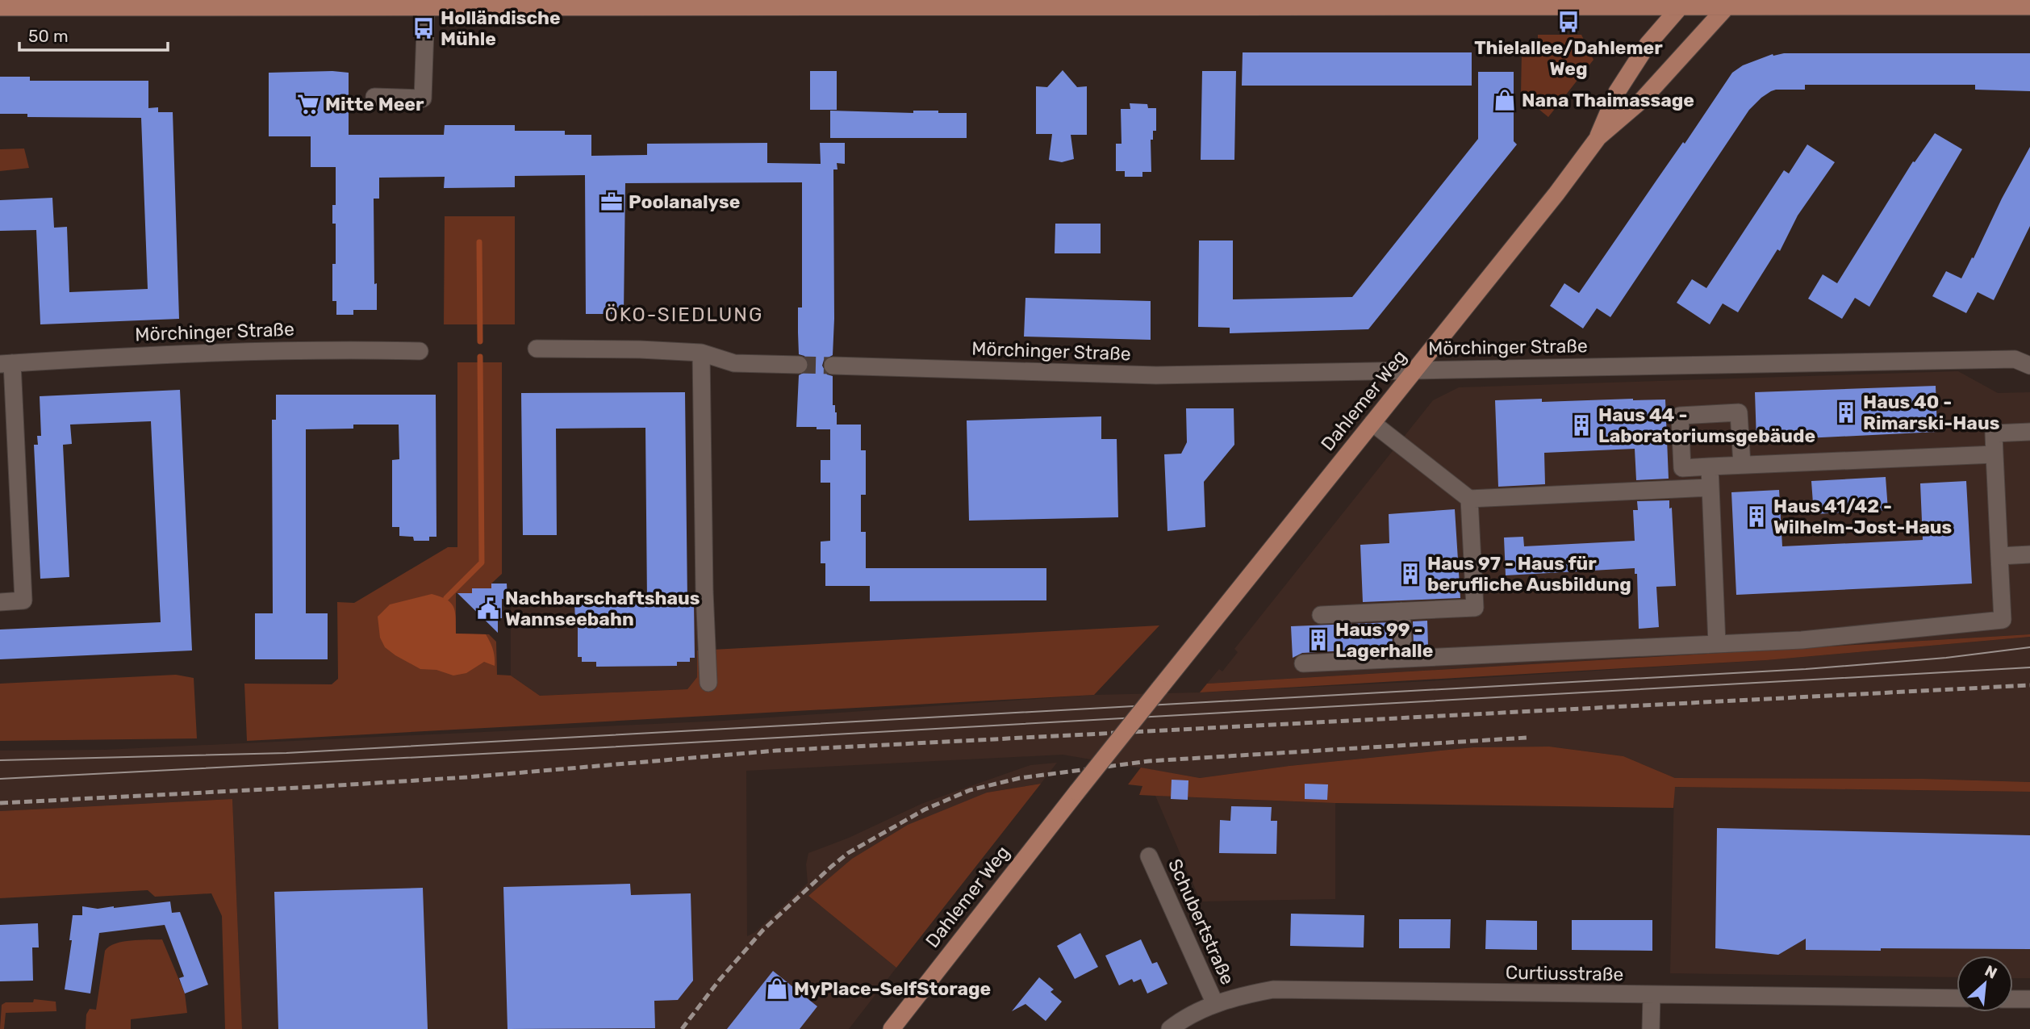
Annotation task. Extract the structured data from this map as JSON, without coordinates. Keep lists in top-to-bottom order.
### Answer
{
  "streets": {
    "main road": ["Dahlemer Weg"],
    "street": ["Mörchinger Straße", "Schubertstraße", "Curtiusstraße"]
  },
  "crossings": [
    ["Mörchinger Straße", "Dahlemer Weg"],
    ["Schubertstraße", "Curtiusstraße"]
  ],
  "districts": ["ÖKO-SIEDLUNG"],
  "places": {
    "bus stop": ["Thielallee/Dahlemer Weg", "Holländische Mühle"],
    "shop": ["Nana Thaimassage", "MyPlace-SelfStorage"],
    "supermarket": ["Mitte Meer"],
    "office": ["Poolanalyse"],
    "building": [
      "Haus 40 - Rimarski-Haus",
      "Haus 44 - Laboratoriumsgebäude",
      "Haus 41/42 - Wilhelm-Jost-Haus",
      "Haus 97 - Haus für berufliche Ausbildung",
      "Haus 99 - Lagerhalle"
    ],
    "public building": ["Nachbarschaftshaus Wannseebahn"]
  },
  "scale_bar": "50 m",
  "north": "top right"
}
